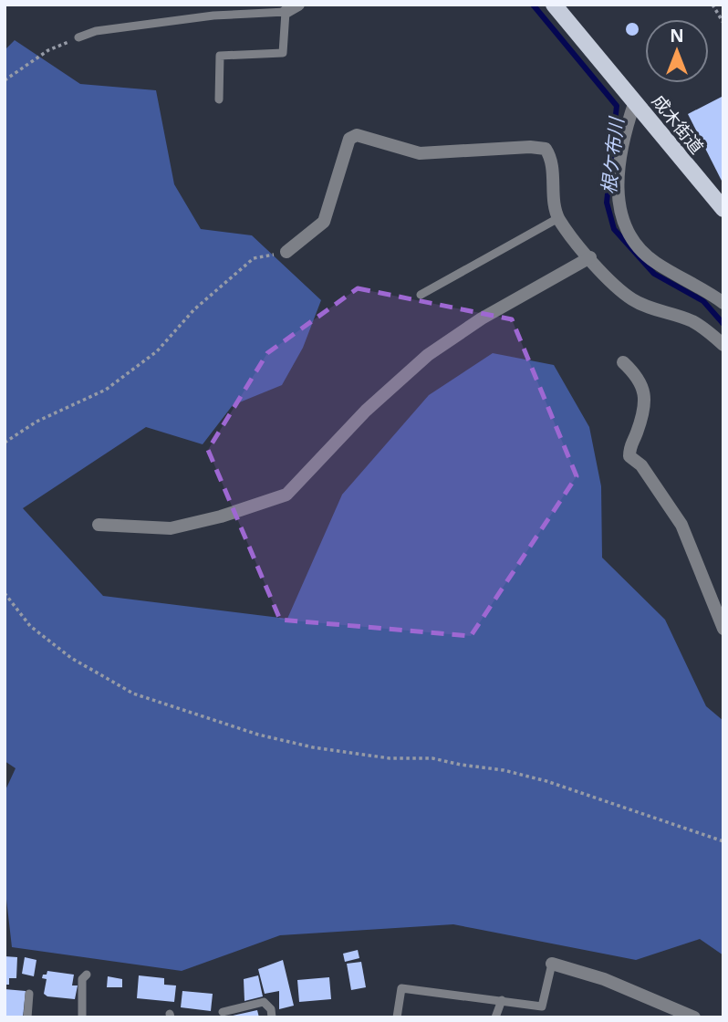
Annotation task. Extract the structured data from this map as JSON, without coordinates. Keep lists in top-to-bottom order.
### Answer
{
  "streets": {
    "main road": ["成木街道"]
  },
  "water": ["根ケ布川"],
  "north": "top"
}
